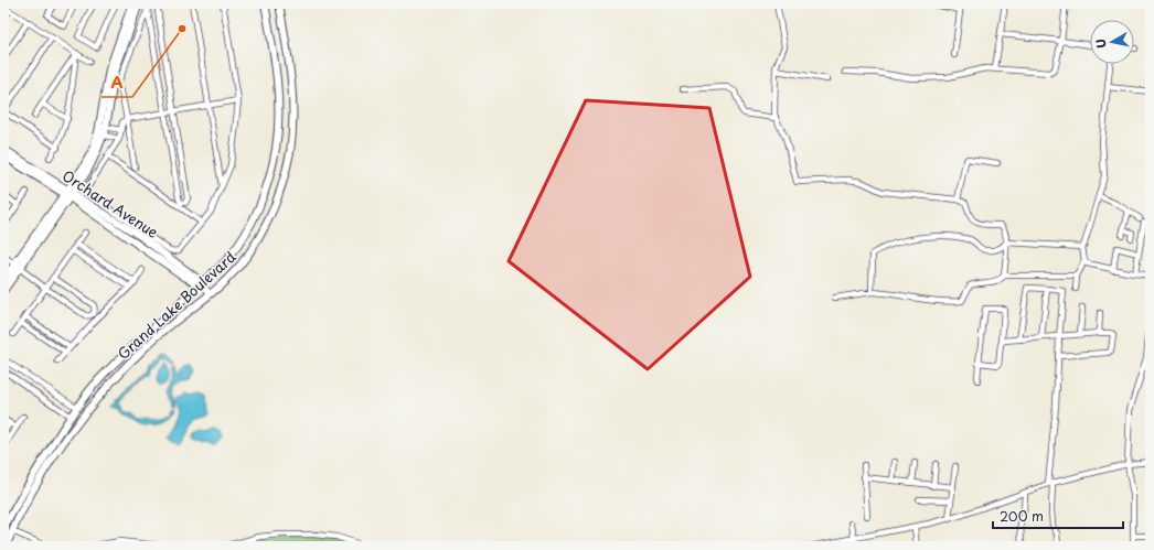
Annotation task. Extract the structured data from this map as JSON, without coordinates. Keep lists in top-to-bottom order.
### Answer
{
  "streets": {
    "street": ["Orchard Avenue", "Grand Lake Boulevard"]
  },
  "crossings": [
    ["Orchard Avenue", "Grand Lake Boulevard"]
  ],
  "places": ["A"],
  "scale_bar": "200 m",
  "north": "left"
}
